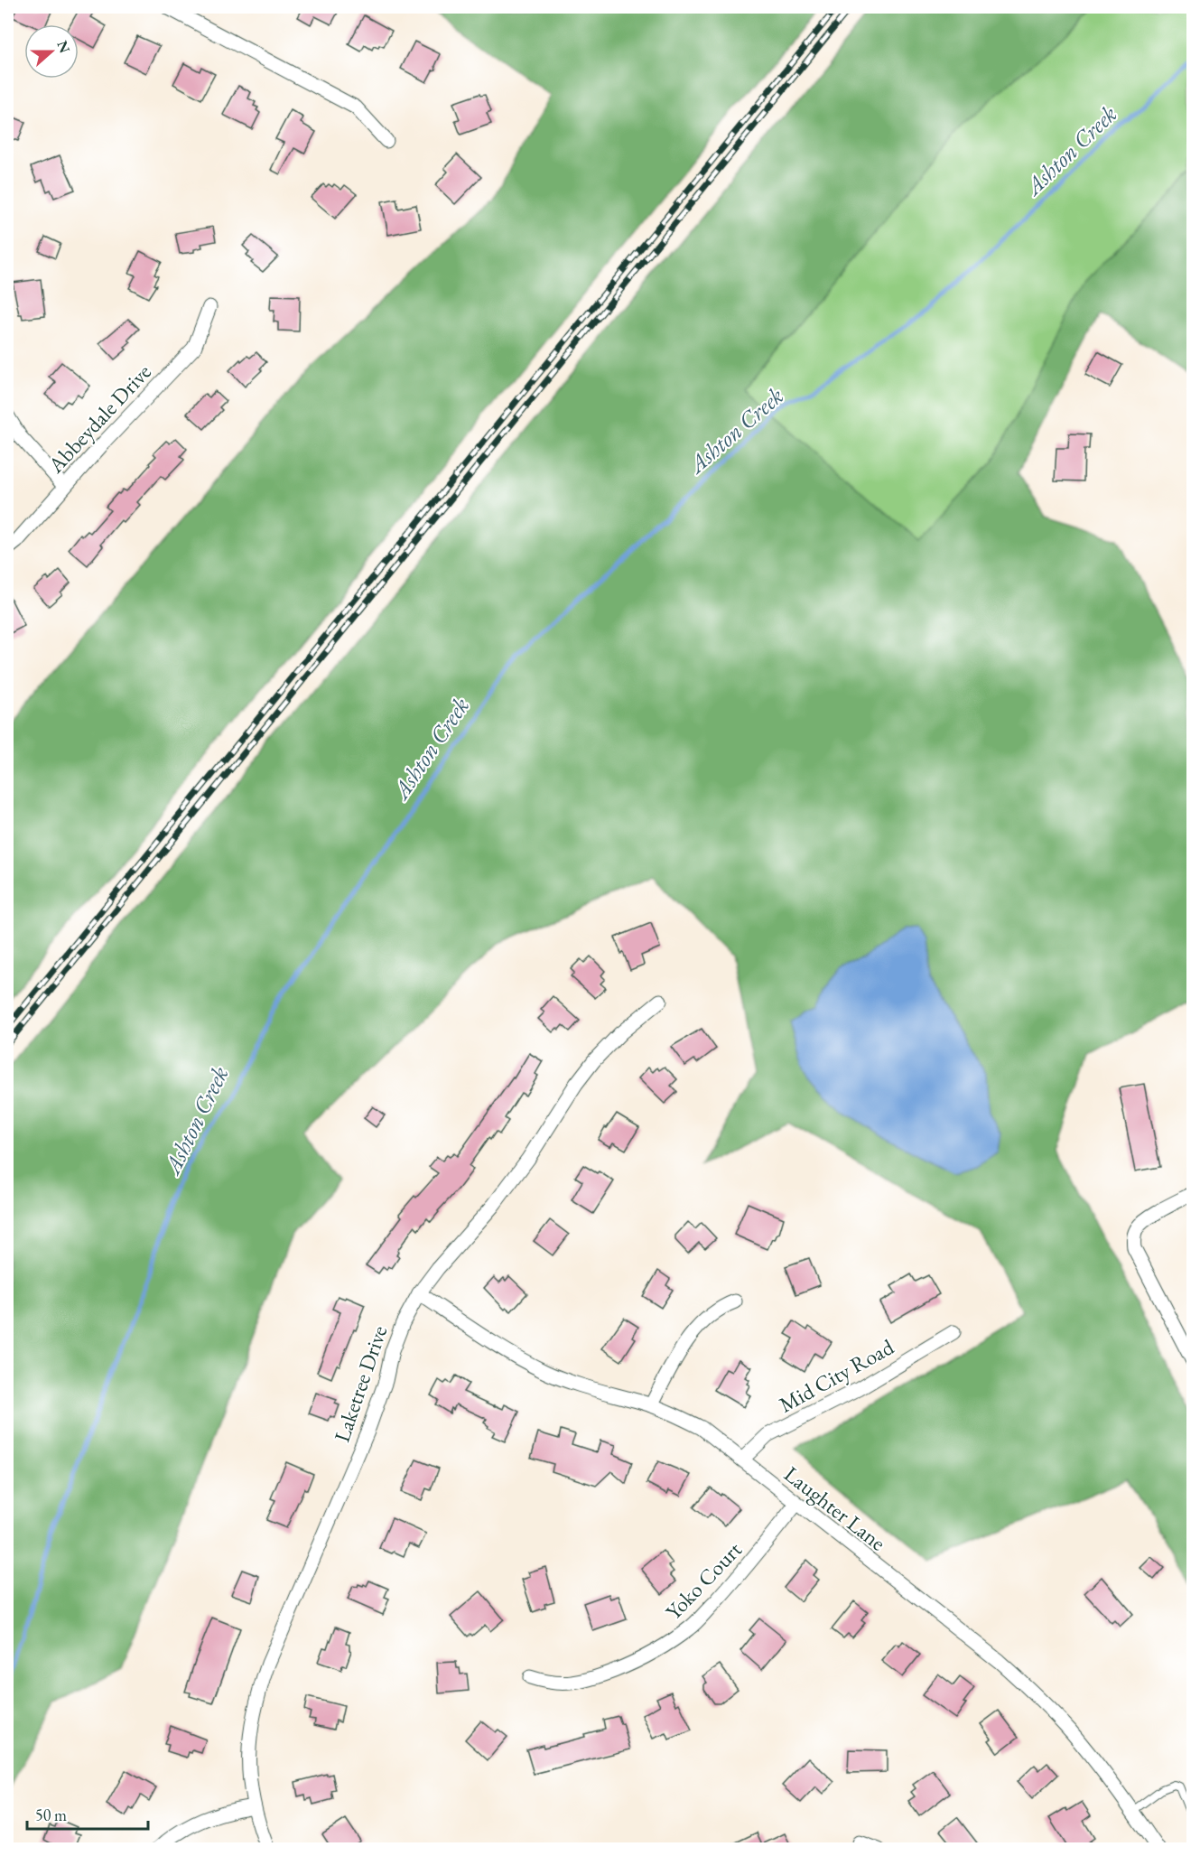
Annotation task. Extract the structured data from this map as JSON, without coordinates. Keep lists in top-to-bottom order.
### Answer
{
  "streets": {
    "street": [
      "Abbeydale Drive",
      "Mid City Road",
      "Laketree Drive",
      "Laughter Lane",
      "Yoko Court"
    ]
  },
  "crossings": [
    ["Mid City Road", "Laughter Lane"],
    ["Laketree Drive", "Laughter Lane"],
    ["Laughter Lane", "Yoko Court"]
  ],
  "water": ["Ashton Creek"],
  "scale_bar": "50 m",
  "north": "right"
}
